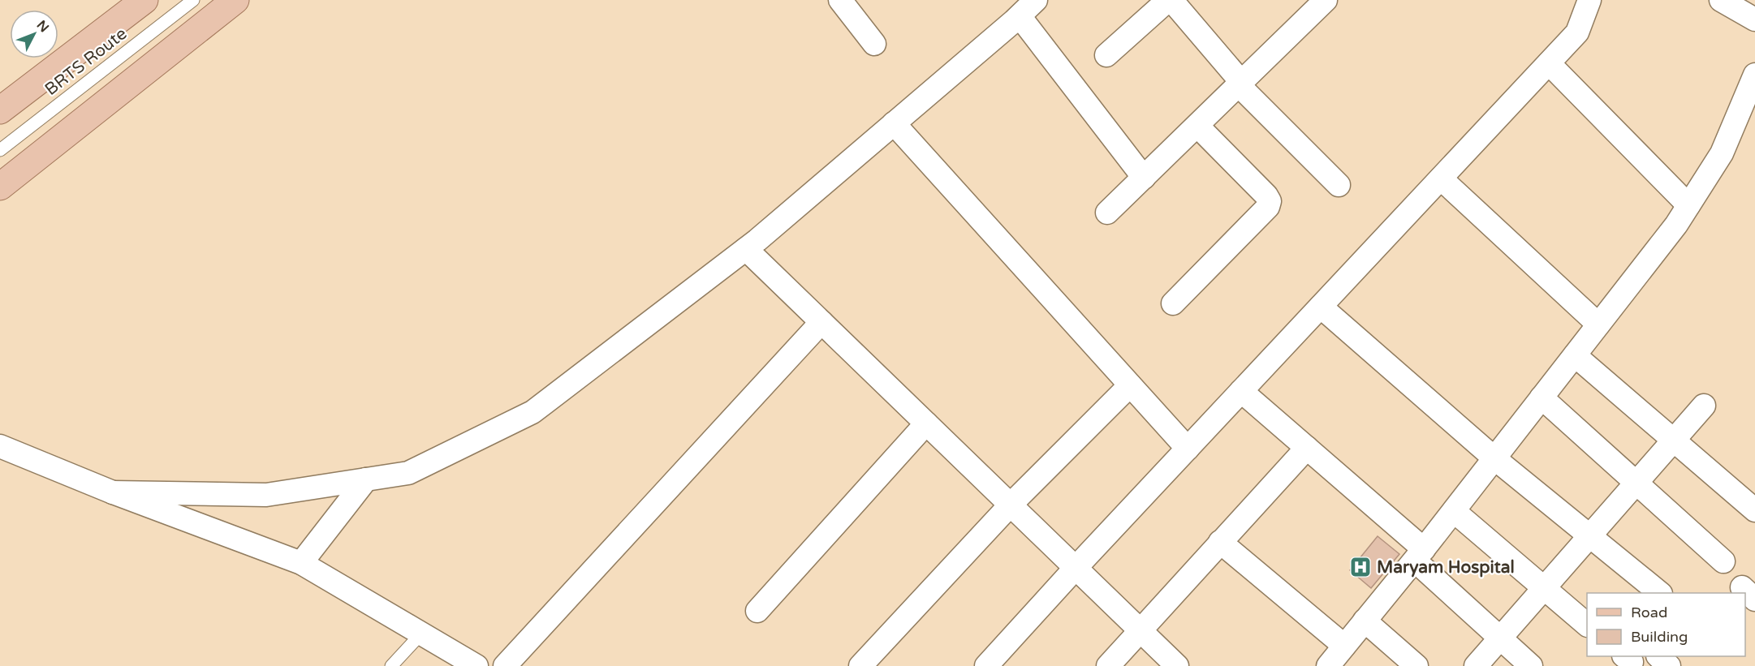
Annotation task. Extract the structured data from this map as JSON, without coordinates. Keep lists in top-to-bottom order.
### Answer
{
  "streets": {
    "lane": ["BRTS Route"]
  },
  "places": {
    "hospital": ["Maryam Hospital"]
  },
  "legend": ["Road", "Building"],
  "north": "top right"
}
